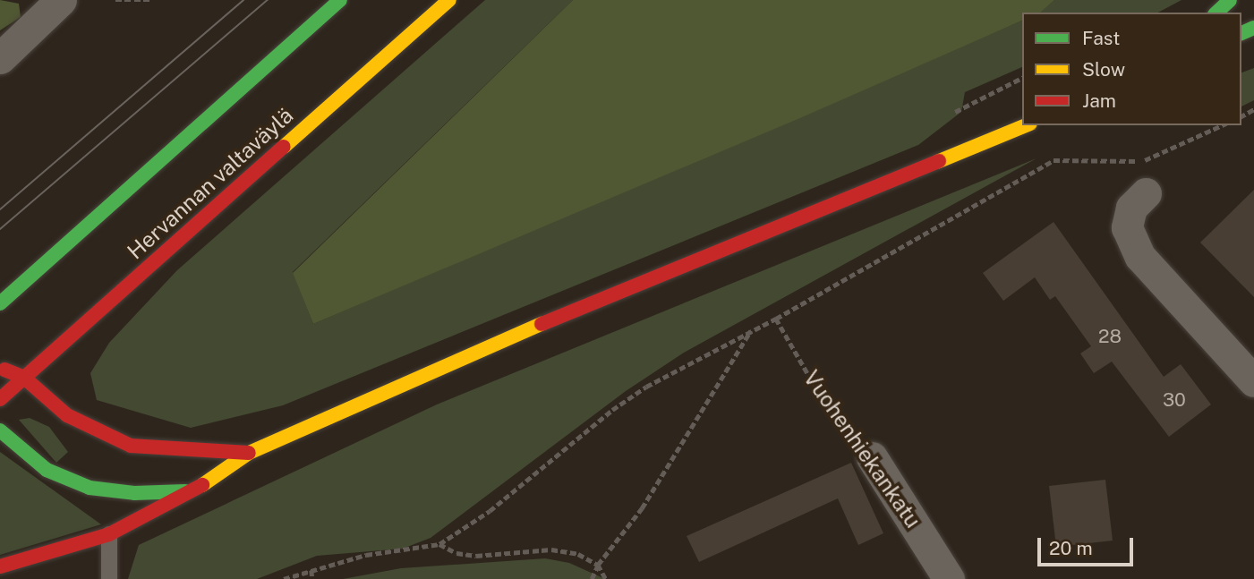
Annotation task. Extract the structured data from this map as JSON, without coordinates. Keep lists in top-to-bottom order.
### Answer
{
  "streets": {
    "highway": ["Hervannan valtaväylä"],
    "street": ["Vuohenhiekankatu"]
  },
  "house_numbers": ["28", "30"],
  "legend": ["Fast", "Slow", "Jam"],
  "scale_bar": "20 m"
}
